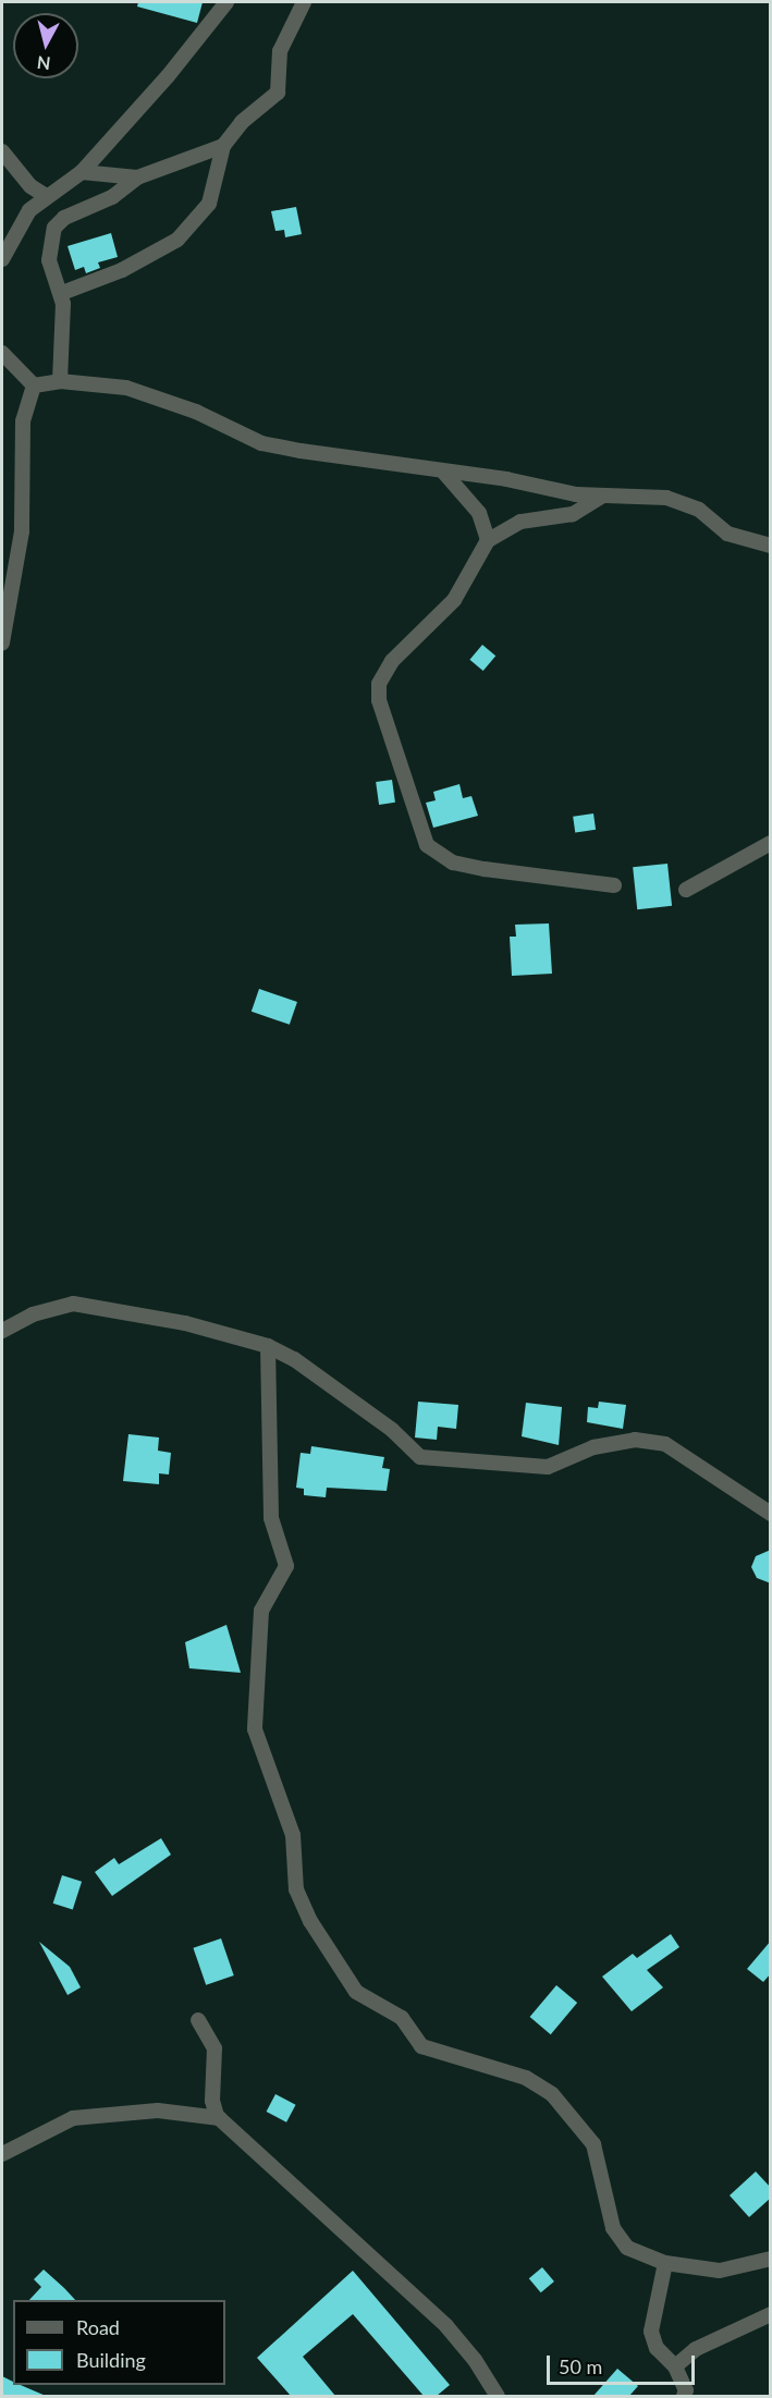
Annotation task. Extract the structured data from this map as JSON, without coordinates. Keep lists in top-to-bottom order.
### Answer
{
  "legend": ["Road", "Building"],
  "scale_bar": "50 m",
  "north": "bottom"
}
